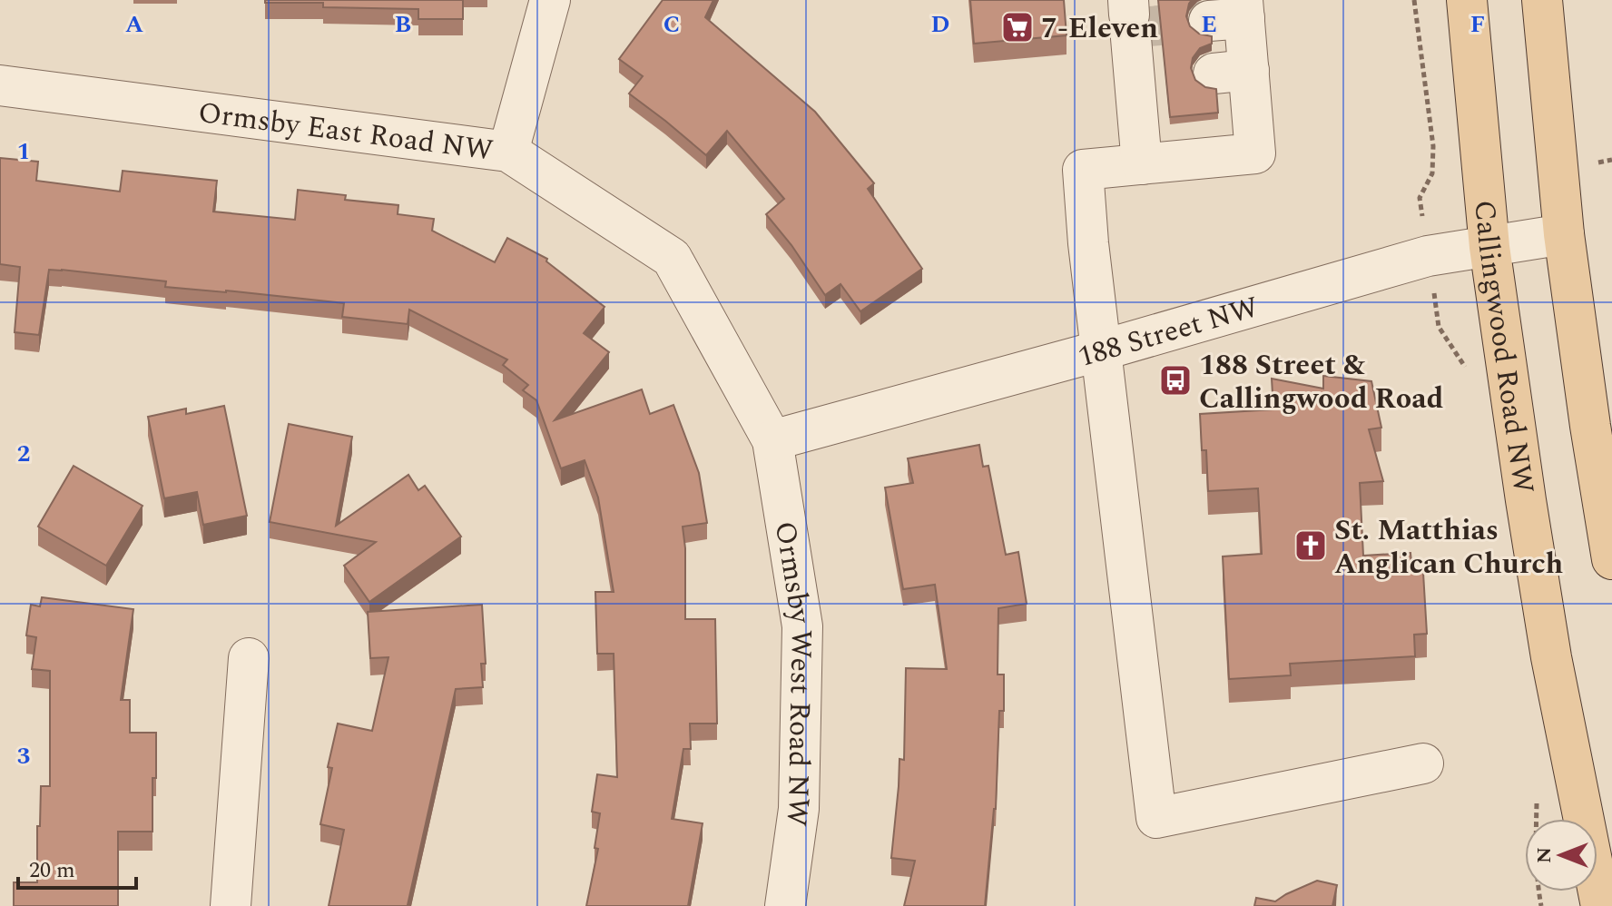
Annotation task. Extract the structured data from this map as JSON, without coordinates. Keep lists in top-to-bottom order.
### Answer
{
  "streets": {
    "main road": ["Callingwood Road NW"],
    "street": ["Ormsby East Road NW", "188 Street NW", "Ormsby West Road NW"]
  },
  "crossings": [
    ["Ormsby East Road NW", "188 Street NW"],
    ["Ormsby East Road NW", "Ormsby West Road NW"],
    ["188 Street NW", "Callingwood Road NW"],
    ["188 Street NW", "Ormsby West Road NW"]
  ],
  "places": {
    "supermarket": ["7-Eleven"],
    "bus stop": ["188 Street & Callingwood Road"],
    "church": ["St. Matthias Anglican Church"]
  },
  "scale_bar": "20 m",
  "north": "left",
  "grid": {
    "columns": [
      "A",
      "B",
      "C",
      "D",
      "E",
      "F"
    ],
    "rows": ["1", "2", "3"]
  }
}
